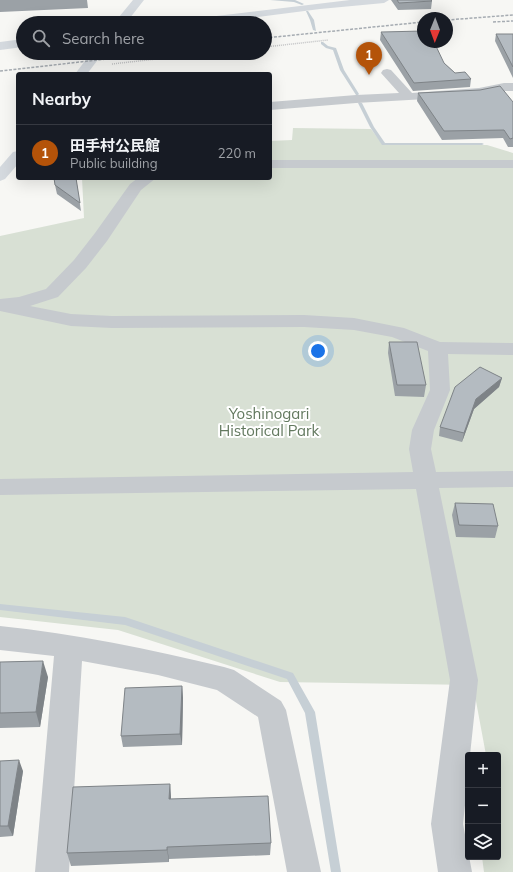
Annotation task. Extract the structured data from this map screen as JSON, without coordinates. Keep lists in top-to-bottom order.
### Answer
{
  "parks": ["Yoshinogari Historical Park"],
  "north": "bottom",
  "page": {
    "search": "Search here",
    "pins": "1",
    "heading": "Nearby",
    "list": [
      {
        "mark": "1",
        "name": "田手村公民館",
        "note": "Public building",
        "value": "220 m"
      }
    ],
    "map_buttons": ["+", "−"]
  }
}
